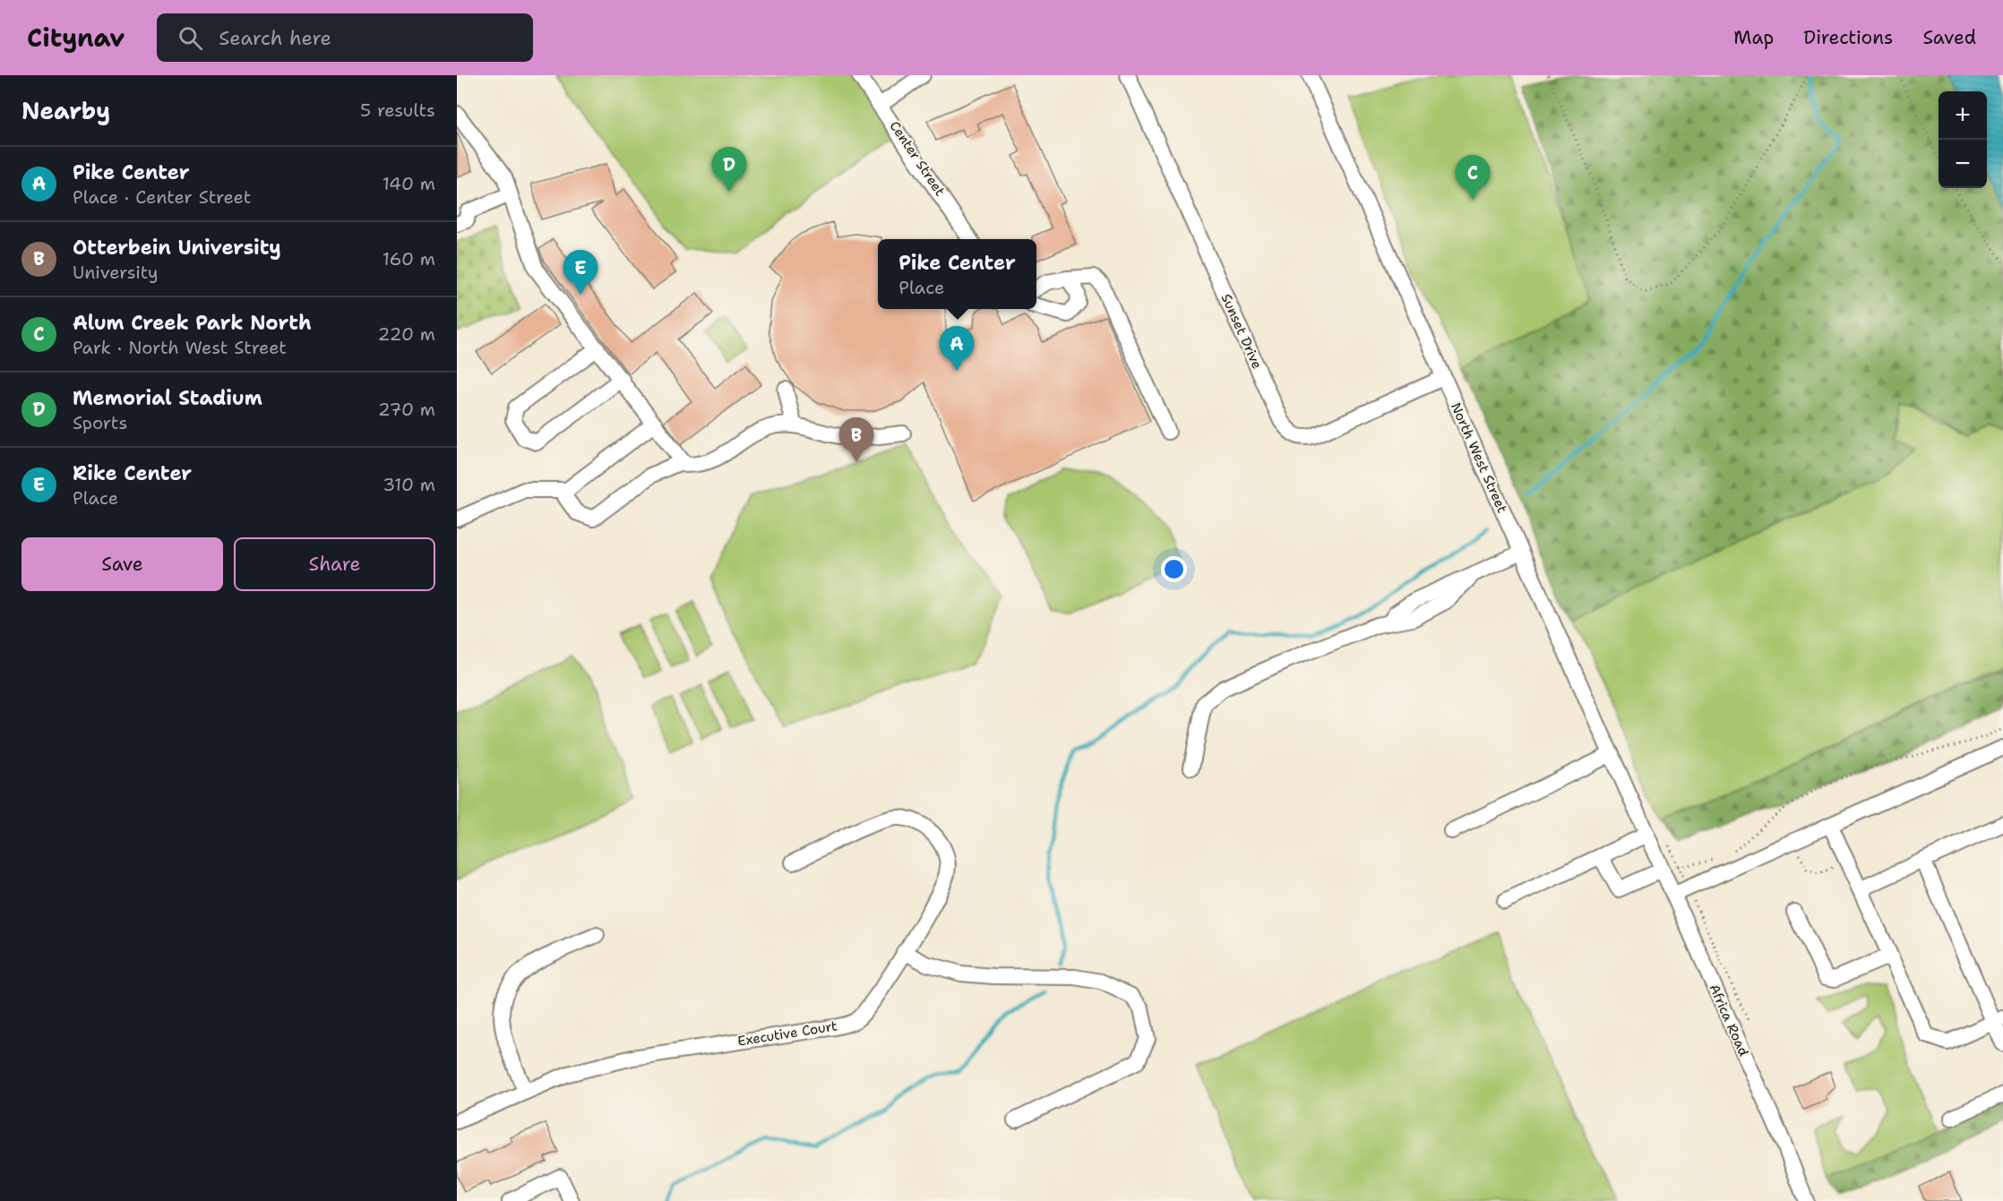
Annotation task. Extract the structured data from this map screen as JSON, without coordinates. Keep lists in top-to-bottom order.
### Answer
{
  "streets": {
    "street": [
      "Center Street",
      "Sunset Drive",
      "North West Street",
      "Africa Road",
      "Executive Court"
    ]
  },
  "crossings": [
    ["Sunset Drive", "North West Street"],
    ["North West Street", "Africa Road"]
  ],
  "page": {
    "header": "Citynav",
    "search": "Search here",
    "nav": ["Map", "Directions", "Saved"],
    "heading": ["Nearby", "5 results"],
    "map_buttons": ["+", "−"],
    "list": [
      {
        "mark": "A",
        "name": "Pike Center",
        "note": "Place · Center Street",
        "value": "140 m"
      },
      {
        "mark": "B",
        "name": "Otterbein University",
        "note": "University",
        "value": "160 m"
      },
      {
        "mark": "C",
        "name": "Alum Creek Park North",
        "note": "Park · North West Street",
        "value": "220 m"
      },
      {
        "mark": "D",
        "name": "Memorial Stadium",
        "note": "Sports",
        "value": "270 m"
      },
      {
        "mark": "E",
        "name": "Rike Center",
        "note": "Place",
        "value": "310 m"
      }
    ],
    "pins": [
      "D",
      "C",
      "E",
      "A",
      "B"
    ],
    "popup": ["Pike Center", "Place"],
    "buttons": ["Save", "Share"]
  }
}
